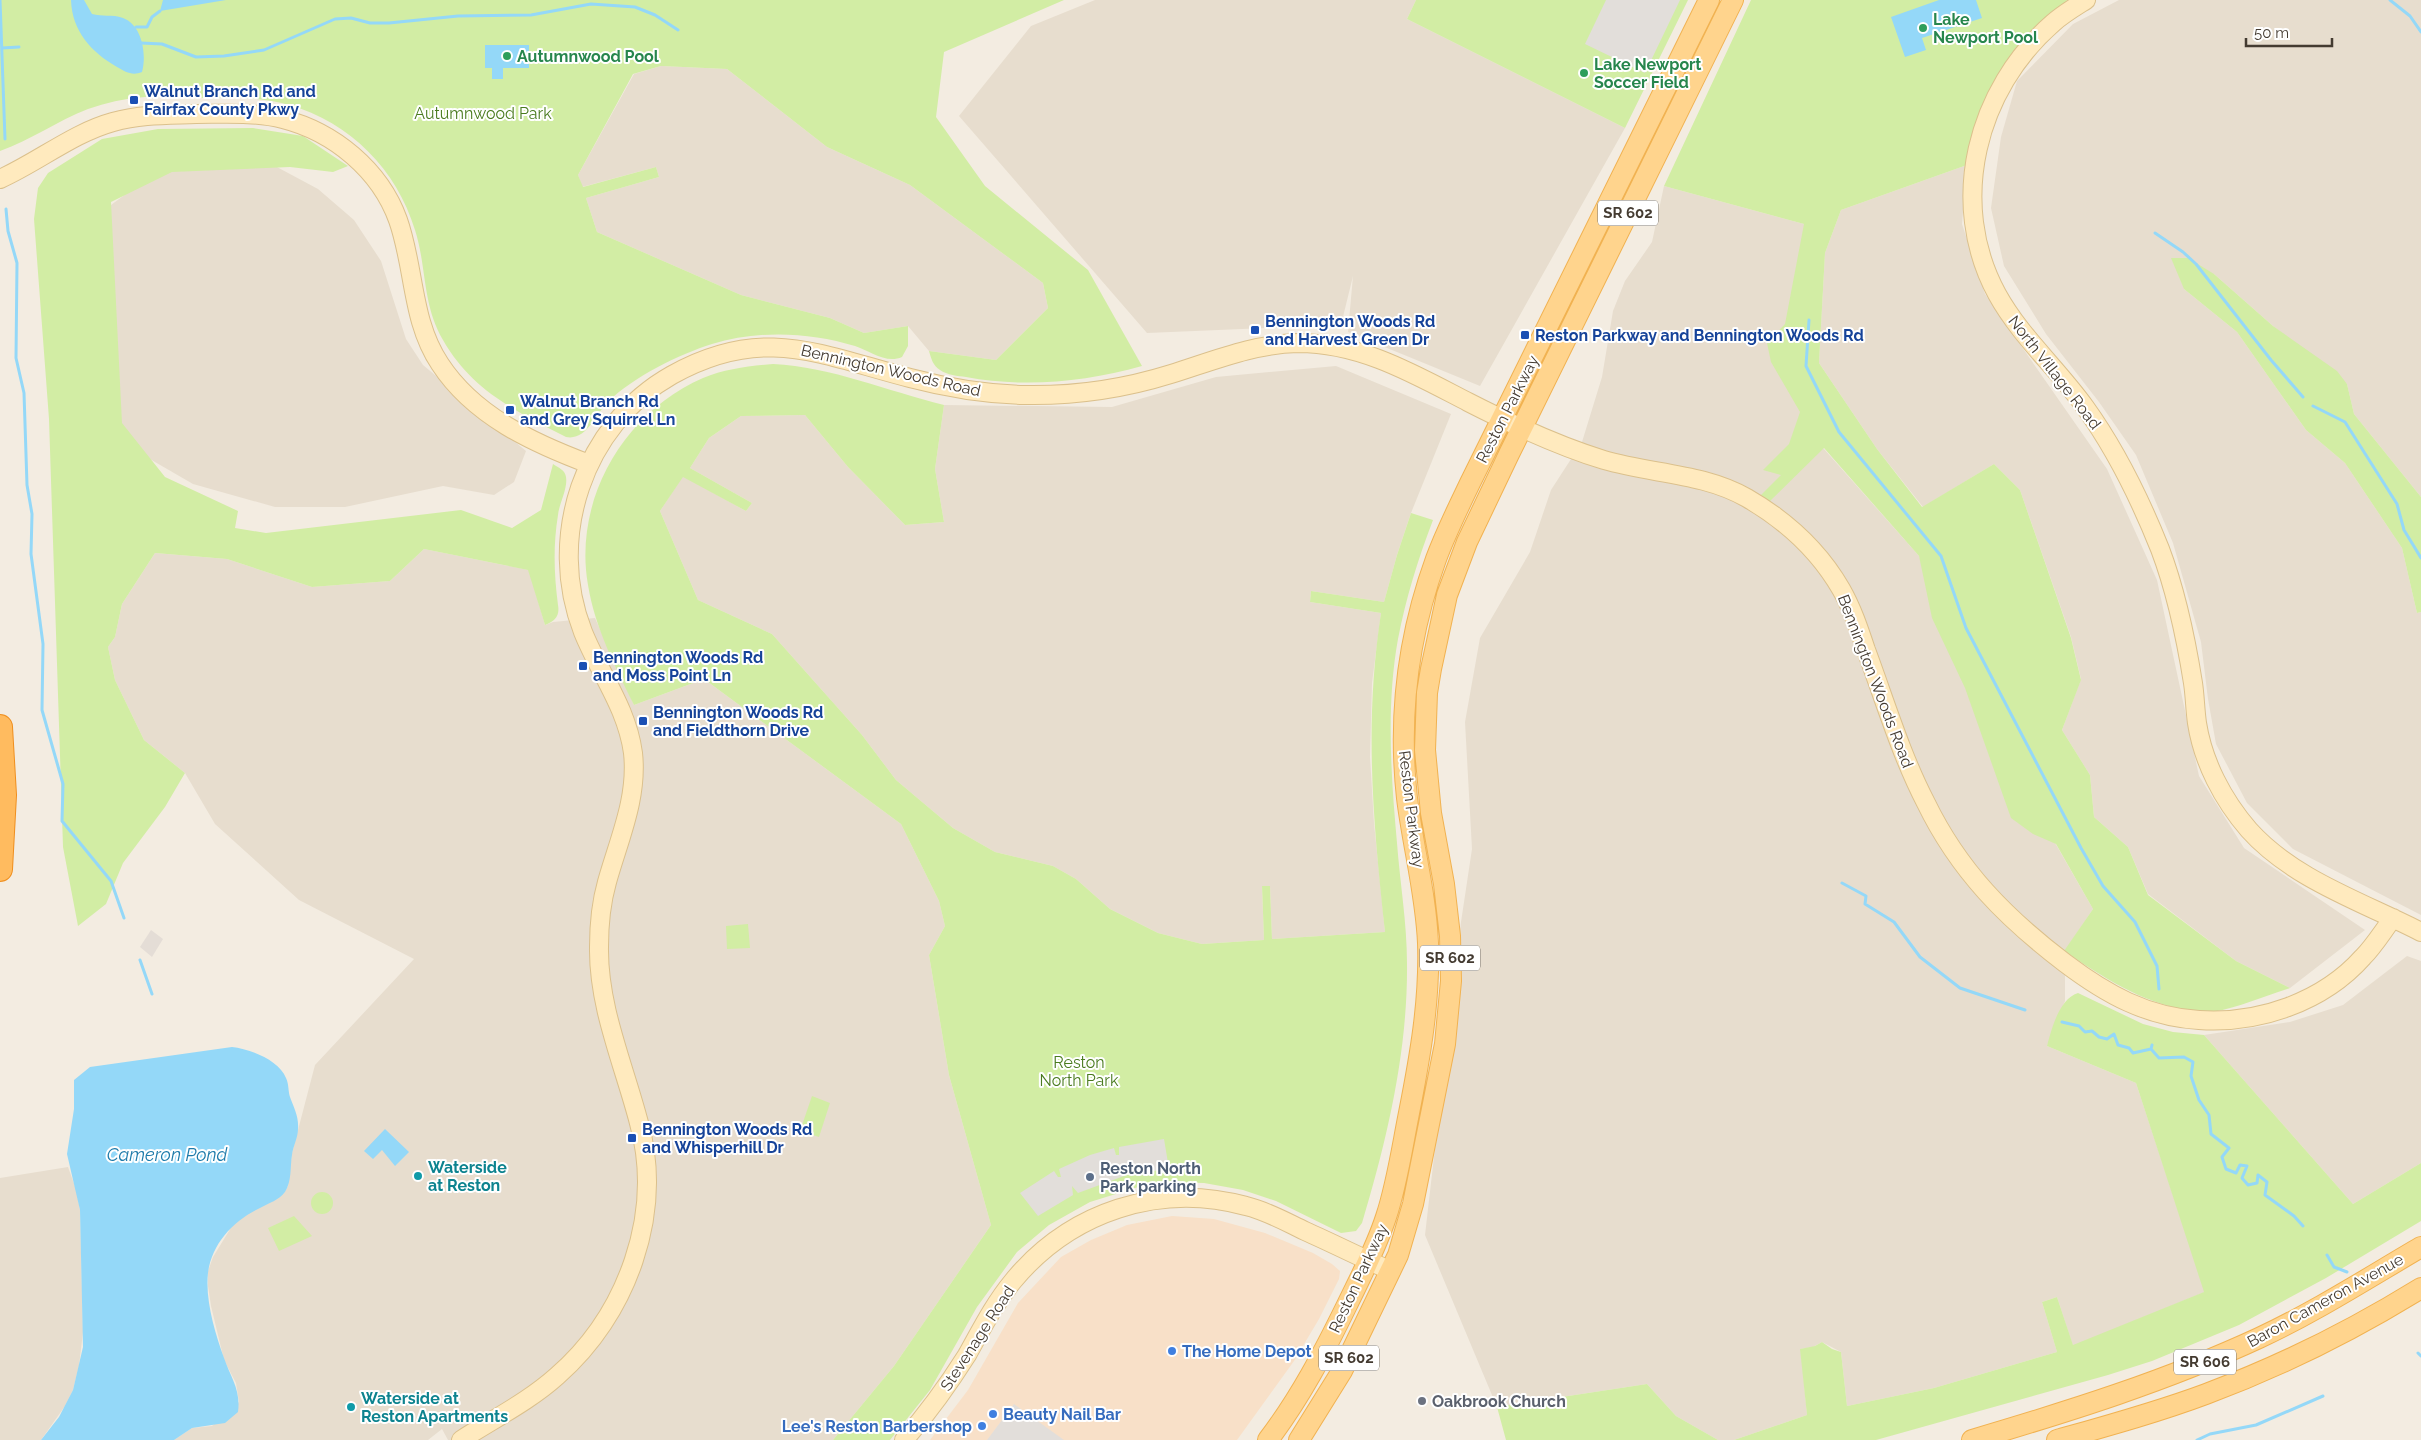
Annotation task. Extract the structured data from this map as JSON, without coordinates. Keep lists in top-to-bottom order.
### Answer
{
  "streets": {
    "main road": [
      "SR 602",
      "Reston Parkway",
      "Baron Cameron Avenue",
      "SR 606"
    ],
    "street": ["Bennington Woods Road", "North Village Road", "Stevenage Road"]
  },
  "crossings": [
    ["Bennington Woods Road", "North Village Road"],
    ["Bennington Woods Road", "Reston Parkway"],
    ["Reston Parkway", "Stevenage Road"]
  ],
  "water": ["Cameron Pond"],
  "parks": ["Autumnwood Park", "Reston North Park"],
  "places": {
    "other": [
      "Lake Newport Pool",
      "Autumnwood Pool",
      "Lake Newport Soccer Field",
      "Waterside at Reston",
      "Reston North Park parking",
      "The Home Depot",
      "Oakbrook Church",
      "Waterside at Reston Apartments",
      "Beauty Nail Bar",
      "Lee's Reston Barbershop"
    ],
    "transit": [
      "Walnut Branch Rd and Fairfax County Pkwy",
      "Bennington Woods Rd and Harvest Green Dr",
      "Reston Parkway and Bennington Woods Rd",
      "Walnut Branch Rd and Grey Squirrel Ln",
      "Bennington Woods Rd and Moss Point Ln",
      "Bennington Woods Rd and Fieldthorn Drive",
      "Bennington Woods Rd and Whisperhill Dr"
    ]
  },
  "scale_bar": "50 m"
}
